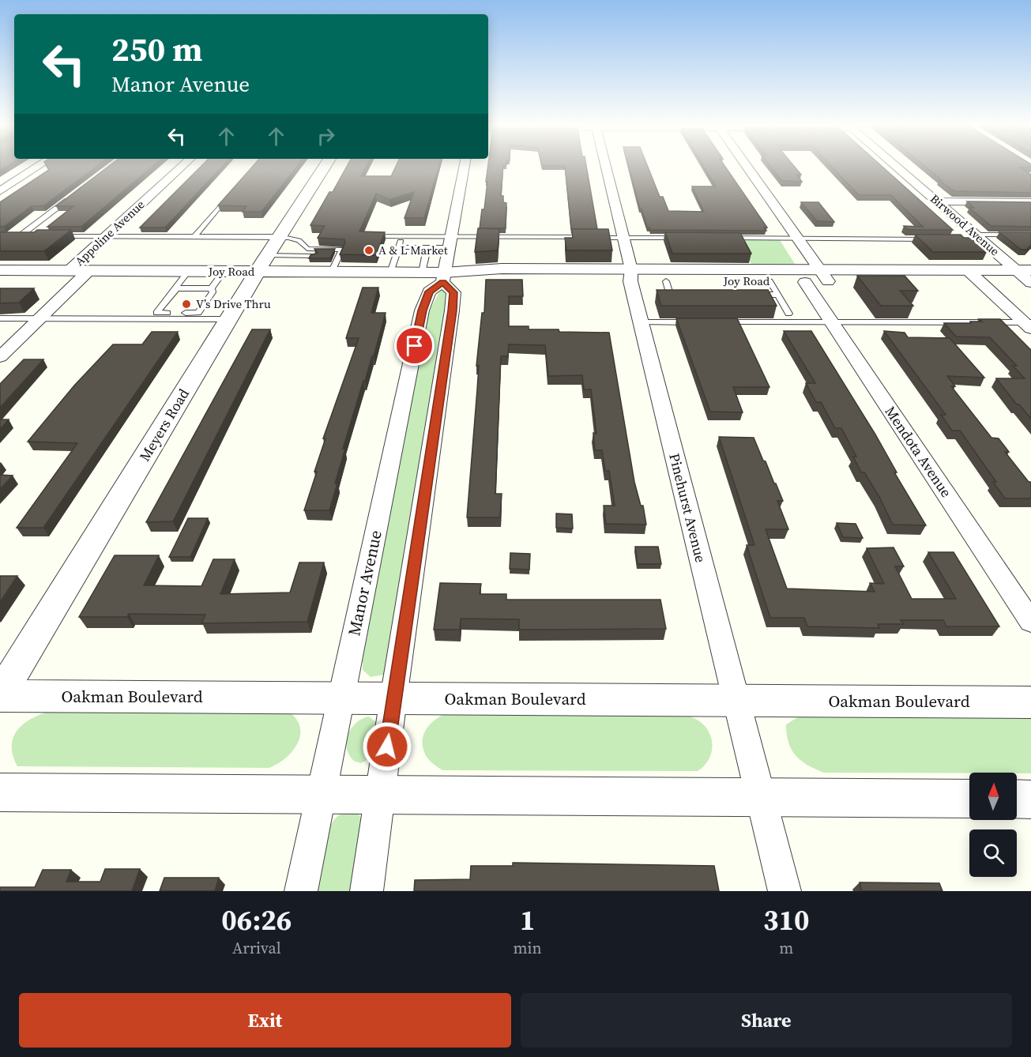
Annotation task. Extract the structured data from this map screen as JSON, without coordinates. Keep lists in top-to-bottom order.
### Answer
{
  "streets": {
    "street": [
      "Birwood Avenue",
      "Appoline Avenue",
      "Joy Road",
      "Meyers Road",
      "Mendota Avenue",
      "Pinehurst Avenue",
      "Manor Avenue",
      "Oakman Boulevard"
    ]
  },
  "crossings": [
    ["Birwood Avenue", "Joy Road"],
    ["Appoline Avenue", "Joy Road"],
    ["Joy Road", "Meyers Road"],
    ["Joy Road", "Mendota Avenue"],
    ["Joy Road", "Pinehurst Avenue"],
    ["Joy Road", "Manor Avenue"],
    ["Meyers Road", "Oakman Boulevard"],
    ["Pinehurst Avenue", "Oakman Boulevard"],
    ["Manor Avenue", "Oakman Boulevard"]
  ],
  "places": ["A & L Market", "V’s Drive Thru"],
  "north": "top",
  "page": {
    "turn": ["250 m", "Manor Avenue"],
    "eta": [
      "06:26",
      "Arrival",
      "1",
      "min",
      "310",
      "m"
    ],
    "buttons": ["Exit", "Share"]
  }
}
